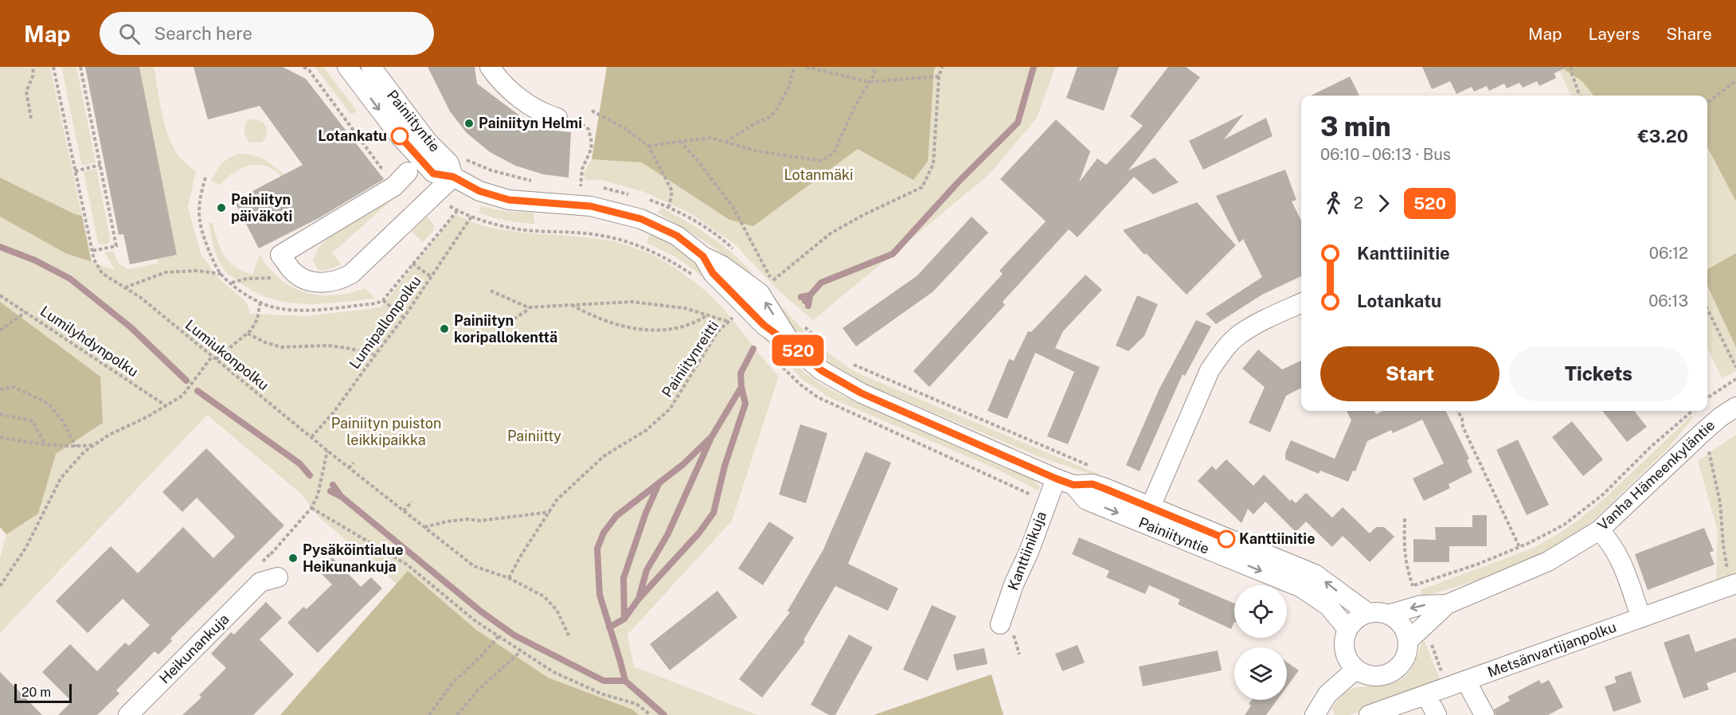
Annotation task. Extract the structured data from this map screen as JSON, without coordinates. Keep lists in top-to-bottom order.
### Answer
{
  "streets": {
    "street": [
      "Painiityntie",
      "Vanha Hämeenkyläntie",
      "Kanttiinikuja",
      "Heikunankuja",
      "Metsänvartijanpolku"
    ],
    "path": [
      "Lumipallonpolku",
      "Lumilyhdynpolku",
      "Lumiukonpolku",
      "Painiitynreitti"
    ]
  },
  "crossings": [
    ["Painiityntie", "Vanha Hämeenkyläntie"],
    ["Painiityntie", "Kanttiinikuja"],
    ["Lumipallonpolku", "Lumiukonpolku"],
    ["Lumiukonpolku", "Painiitynreitti"]
  ],
  "parks": ["Lotanmäki", "Painiityn puiston leikkipaikka", "Painiitty"],
  "places": [
    "Painiityn Helmi",
    "Lotankatu",
    "Painiityn päiväkoti",
    "Painiityn koripallokenttä",
    "Kanttiinitie",
    "Pysäköintialue Heikunankuja"
  ],
  "lines": ["bus line 520"],
  "scale_bar": "20 m",
  "page": {
    "header": "Map",
    "search": "Search here",
    "nav": ["Map", "Layers", "Share"],
    "on_map": "520",
    "heading": ["3 min", "06:10 – 06:13 · Bus", "€3.20"],
    "legs": ["2", "520"],
    "list": [
      {
        "name": "Kanttiinitie",
        "value": "06:12"
      },
      {
        "name": "Lotankatu",
        "value": "06:13"
      }
    ],
    "buttons": ["Start", "Tickets"],
    "scale": "20 m"
  }
}
